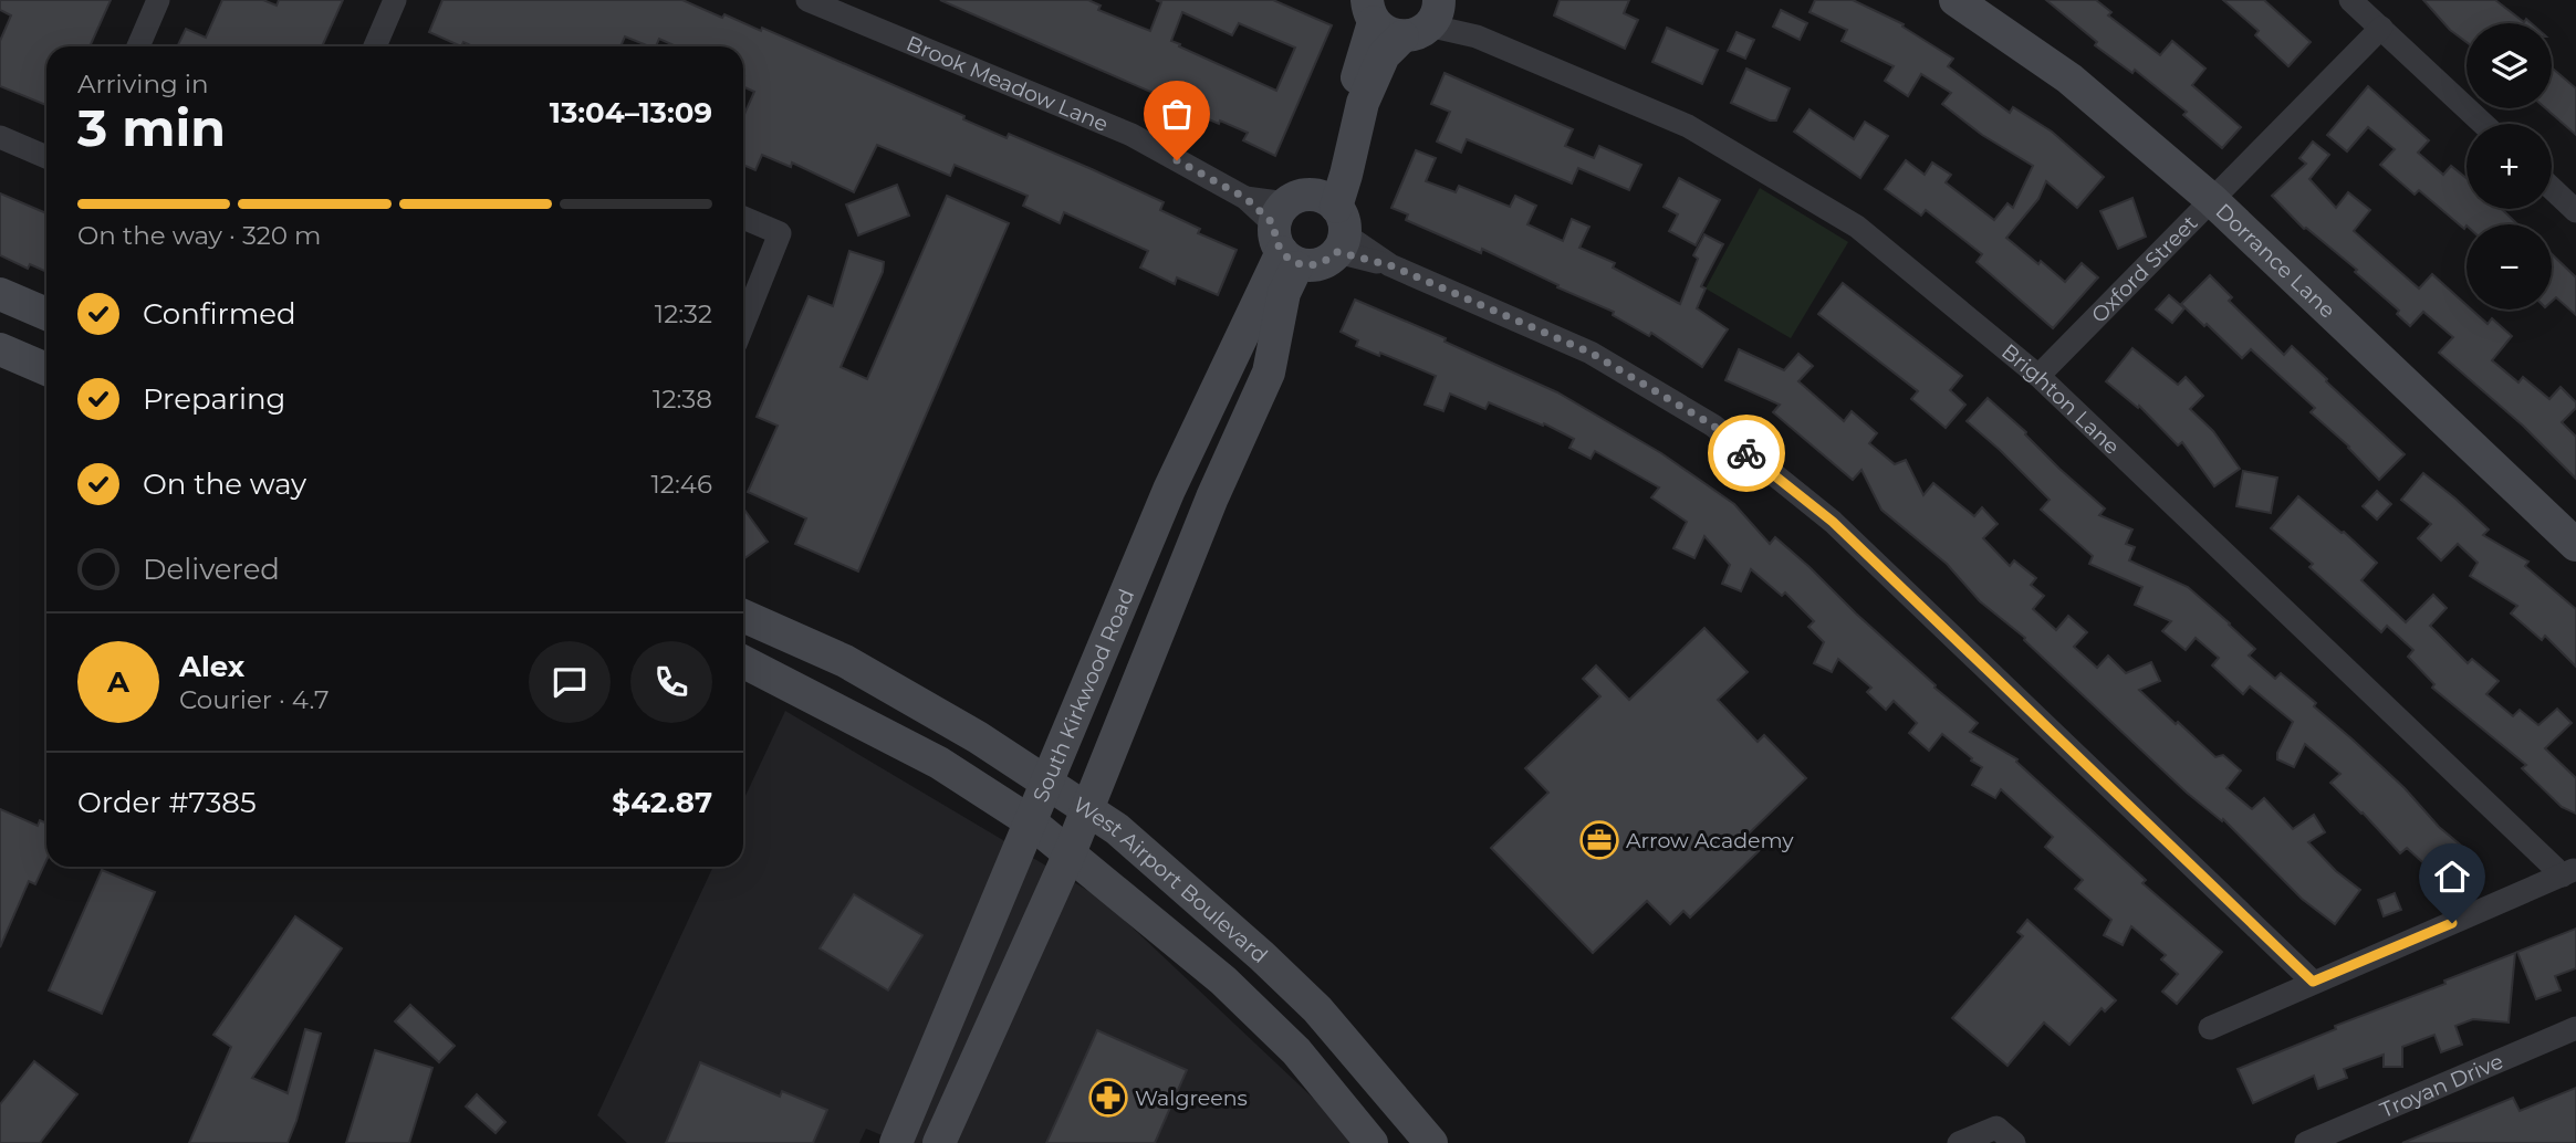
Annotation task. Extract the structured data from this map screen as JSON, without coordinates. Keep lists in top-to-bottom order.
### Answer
{
  "streets": {
    "main road": ["Dorrance Lane", "South Kirkwood Road", "West Airport Boulevard"],
    "street": [
      "Brook Meadow Lane",
      "Oxford Street",
      "Brighton Lane",
      "Troyan Drive"
    ]
  },
  "crossings": [
    ["Brook Meadow Lane", "South Kirkwood Road"],
    ["Dorrance Lane", "Oxford Street"],
    ["Oxford Street", "Brighton Lane"],
    ["Brighton Lane", "South Kirkwood Road"],
    ["South Kirkwood Road", "West Airport Boulevard"]
  ],
  "places": {
    "office": ["Arrow Academy"],
    "pharmacy": ["Walgreens"]
  },
  "page": {
    "map_buttons": ["+", "−"],
    "heading": ["3 min", "Arriving in", "13:04–13:09"],
    "panel": [
      "Alex",
      "Courier · 4.7",
      "Order #7385",
      "$42.87"
    ],
    "bar": "On the way · 320 m",
    "list": [
      ["Confirmed", "12:32"],
      ["Preparing", "12:38"],
      ["On the way", "12:46"],
      "Delivered"
    ],
    "round": "A"
  }
}
